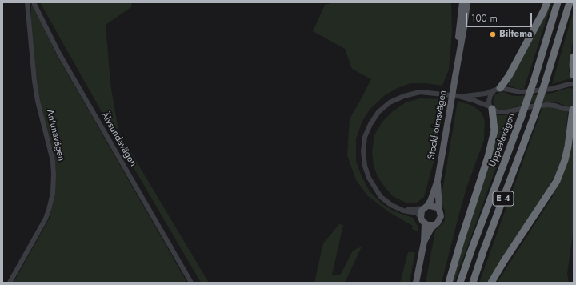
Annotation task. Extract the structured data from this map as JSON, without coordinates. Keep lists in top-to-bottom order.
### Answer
{
  "streets": {
    "highway": ["Uppsalavägen", "E 4"],
    "main road": ["Stockholmsvägen"],
    "street": ["Antunavägen", "Älvsundavägen"]
  },
  "places": ["Biltema"],
  "scale_bar": "100 m"
}
